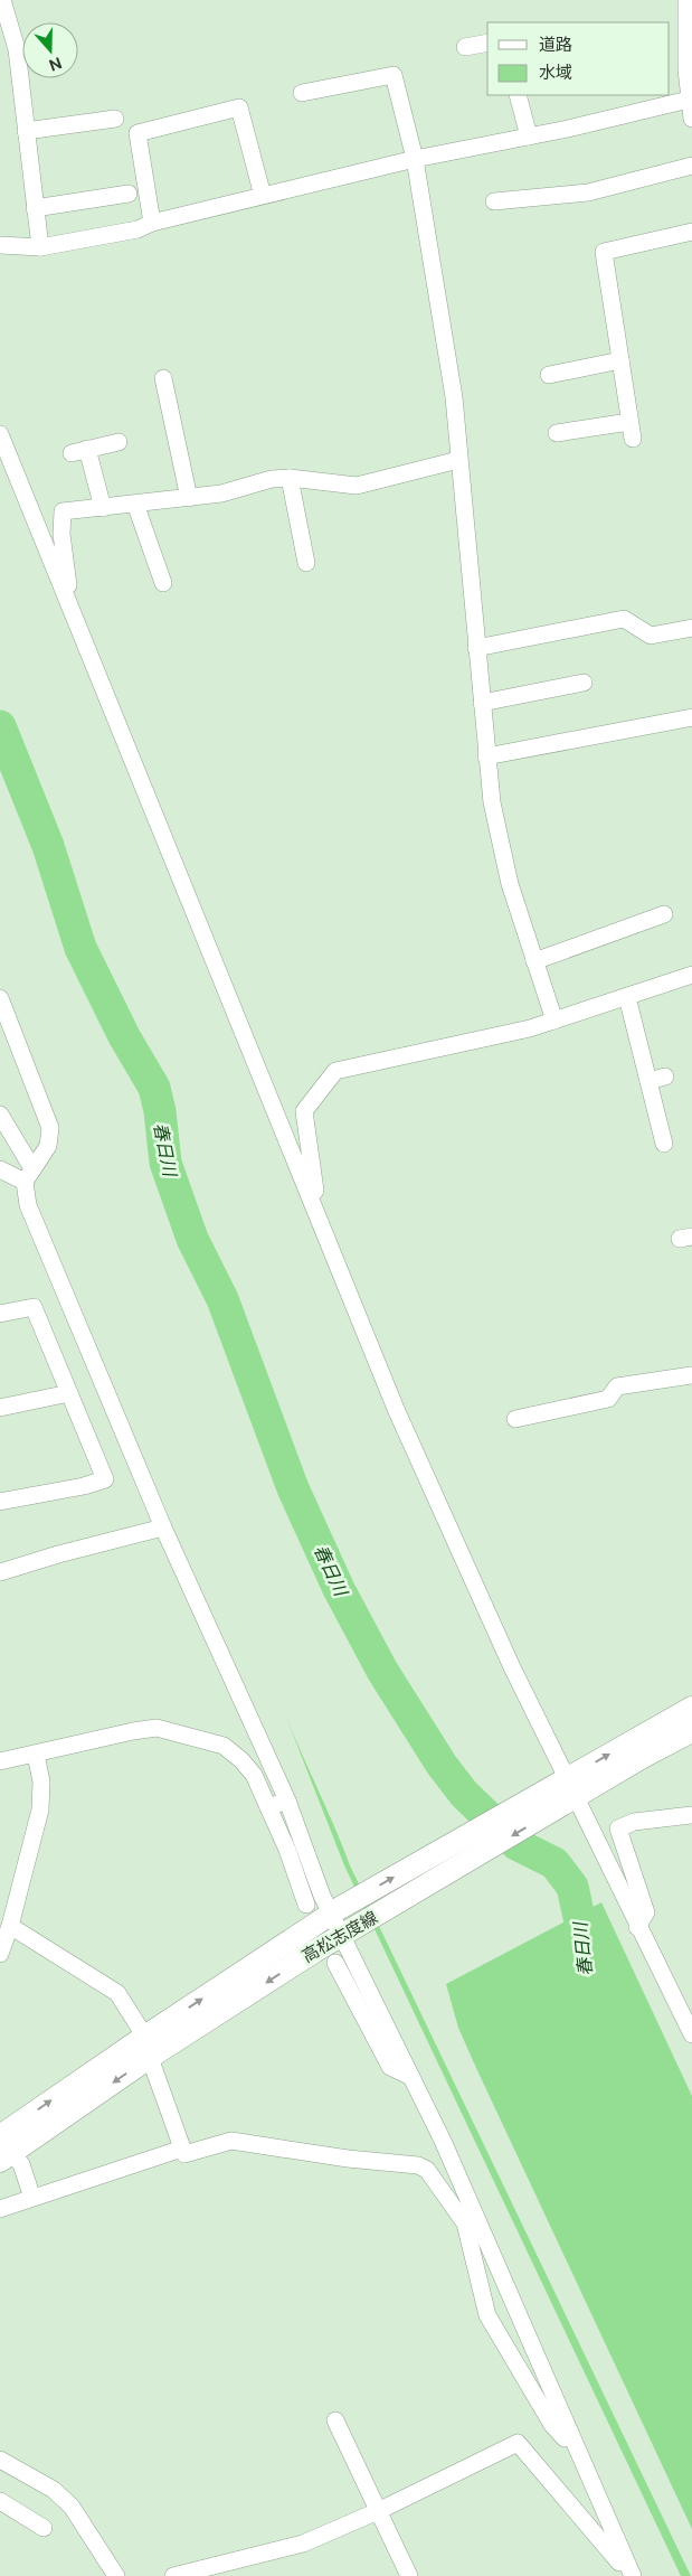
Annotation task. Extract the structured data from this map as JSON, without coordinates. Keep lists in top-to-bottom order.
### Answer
{
  "streets": {
    "main road": ["高松志度線"]
  },
  "water": ["春日川"],
  "legend": ["道路", "水域"],
  "north": "bottom"
}
